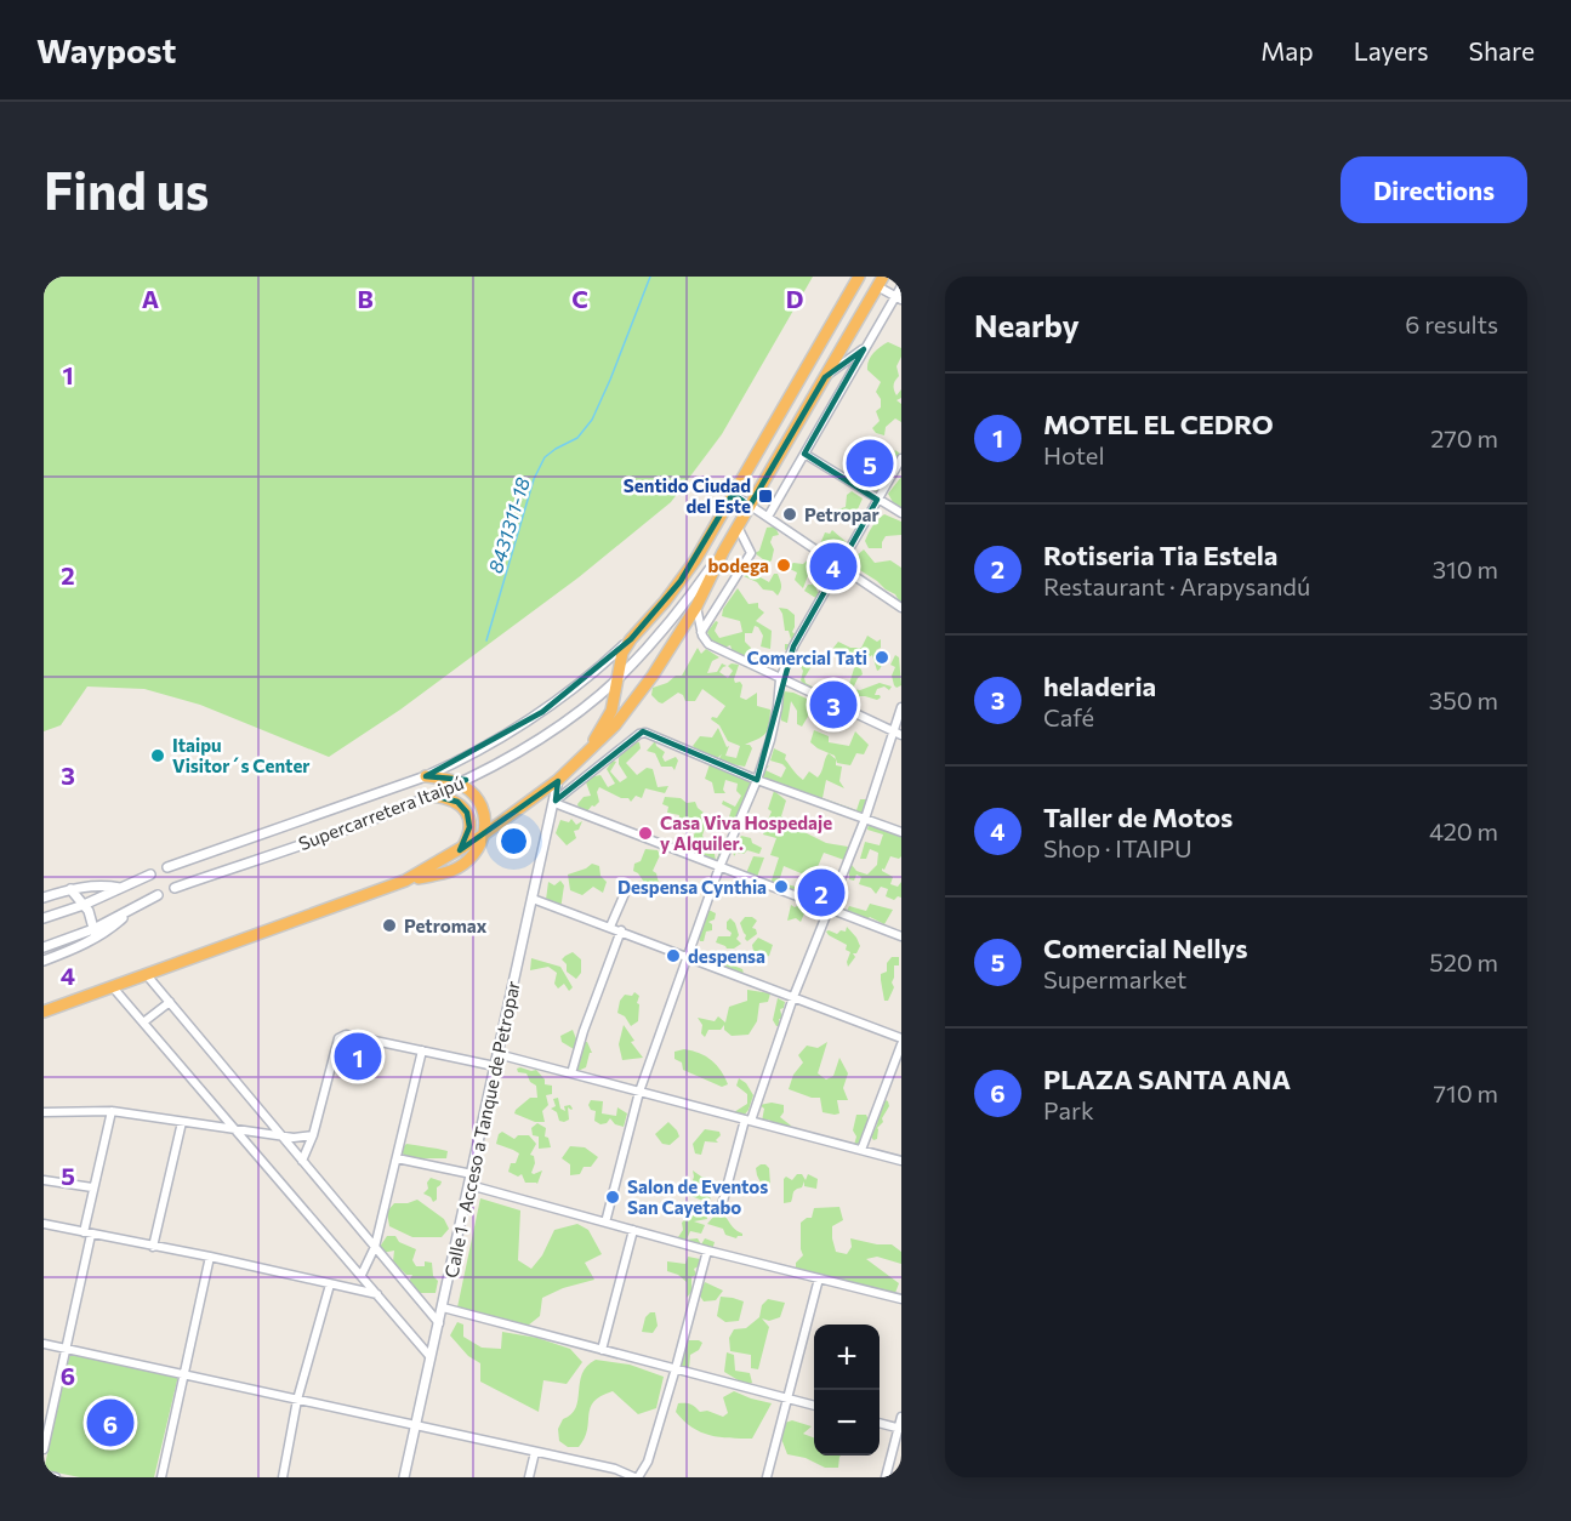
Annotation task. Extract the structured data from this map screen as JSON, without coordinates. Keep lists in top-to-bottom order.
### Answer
{
  "streets": {
    "street": ["Supercarretera Itaipú", "Calle 1 - Acceso a Tanque de Petropar"]
  },
  "water": ["8431311-18"],
  "places": {
    "transit": ["Sentido Ciudad del Este"],
    "other": [
      "Petropar",
      "bodega",
      "Comercial Tati",
      "Itaipu Visitor´s Center",
      "Casa Viva Hospedaje y Alquiler.",
      "Despensa Cynthia",
      "Petromax",
      "despensa",
      "Salon de Eventos San Cayetabo"
    ]
  },
  "page": {
    "header": "Waypost",
    "nav": ["Map", "Layers", "Share"],
    "buttons": "Directions",
    "title": "Find us",
    "heading": ["Nearby", "6 results"],
    "list": [
      {
        "mark": "1",
        "name": "MOTEL EL CEDRO",
        "note": "Hotel",
        "value": "270 m"
      },
      {
        "mark": "2",
        "name": "Rotiseria Tia Estela",
        "note": "Restaurant · Arapysandú",
        "value": "310 m"
      },
      {
        "mark": "3",
        "name": "heladeria",
        "note": "Café",
        "value": "350 m"
      },
      {
        "mark": "4",
        "name": "Taller de Motos",
        "note": "Shop · ITAIPU",
        "value": "420 m"
      },
      {
        "mark": "5",
        "name": "Comercial Nellys",
        "note": "Supermarket",
        "value": "520 m"
      },
      {
        "mark": "6",
        "name": "PLAZA SANTA ANA",
        "note": "Park",
        "value": "710 m"
      }
    ],
    "pins": [
      "5",
      "4",
      "3",
      "2",
      "1",
      "6"
    ],
    "map_buttons": ["+", "−"]
  },
  "grid": {
    "columns": [
      "A",
      "B",
      "C",
      "D"
    ],
    "rows": [
      "1",
      "2",
      "3",
      "4",
      "5",
      "6"
    ]
  }
}
